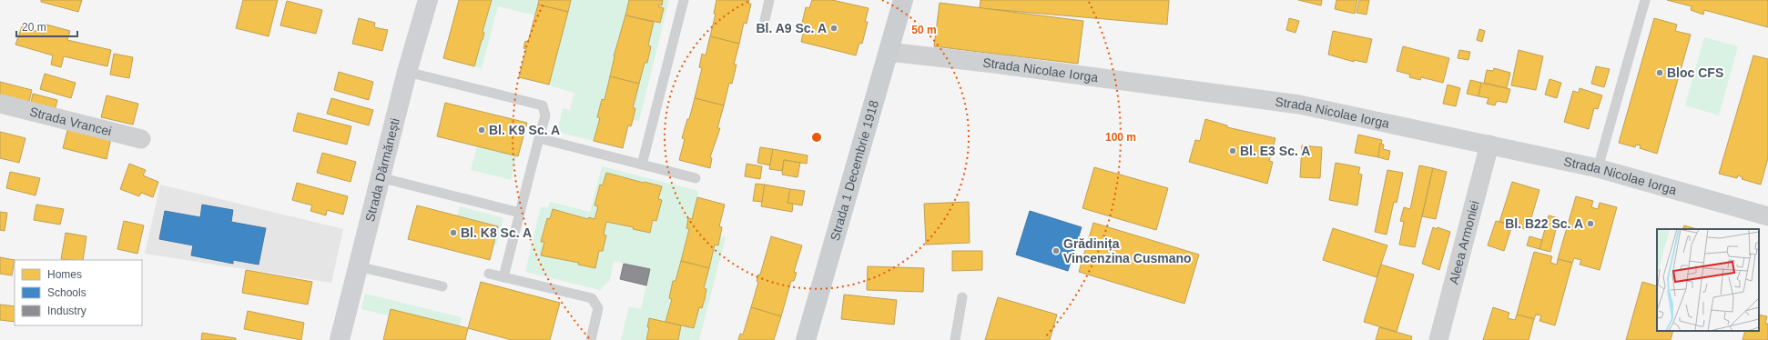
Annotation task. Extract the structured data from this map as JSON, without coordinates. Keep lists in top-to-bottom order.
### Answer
{
  "streets": {
    "main road": ["Strada 1 Decembrie 1918"],
    "street": [
      "Strada Nicolae Iorga",
      "Strada Vrancei",
      "Strada Dărmănești",
      "Aleea Armoniei"
    ]
  },
  "crossings": [
    ["Strada Nicolae Iorga", "Strada 1 Decembrie 1918"],
    ["Strada Nicolae Iorga", "Aleea Armoniei"]
  ],
  "places": [
    "Bl. A9 Sc. A",
    "Bloc CFS",
    "Bl. K9 Sc. A",
    "Bl. E3 Sc. A",
    "Bl. B22 Sc. A",
    "Bl. K8 Sc. A",
    "Grădinița Vincenzina Cusmano"
  ],
  "legend": ["Homes", "Schools", "Industry"],
  "scale_bar": "20 m",
  "rings": ["50 m", "100 m"]
}
